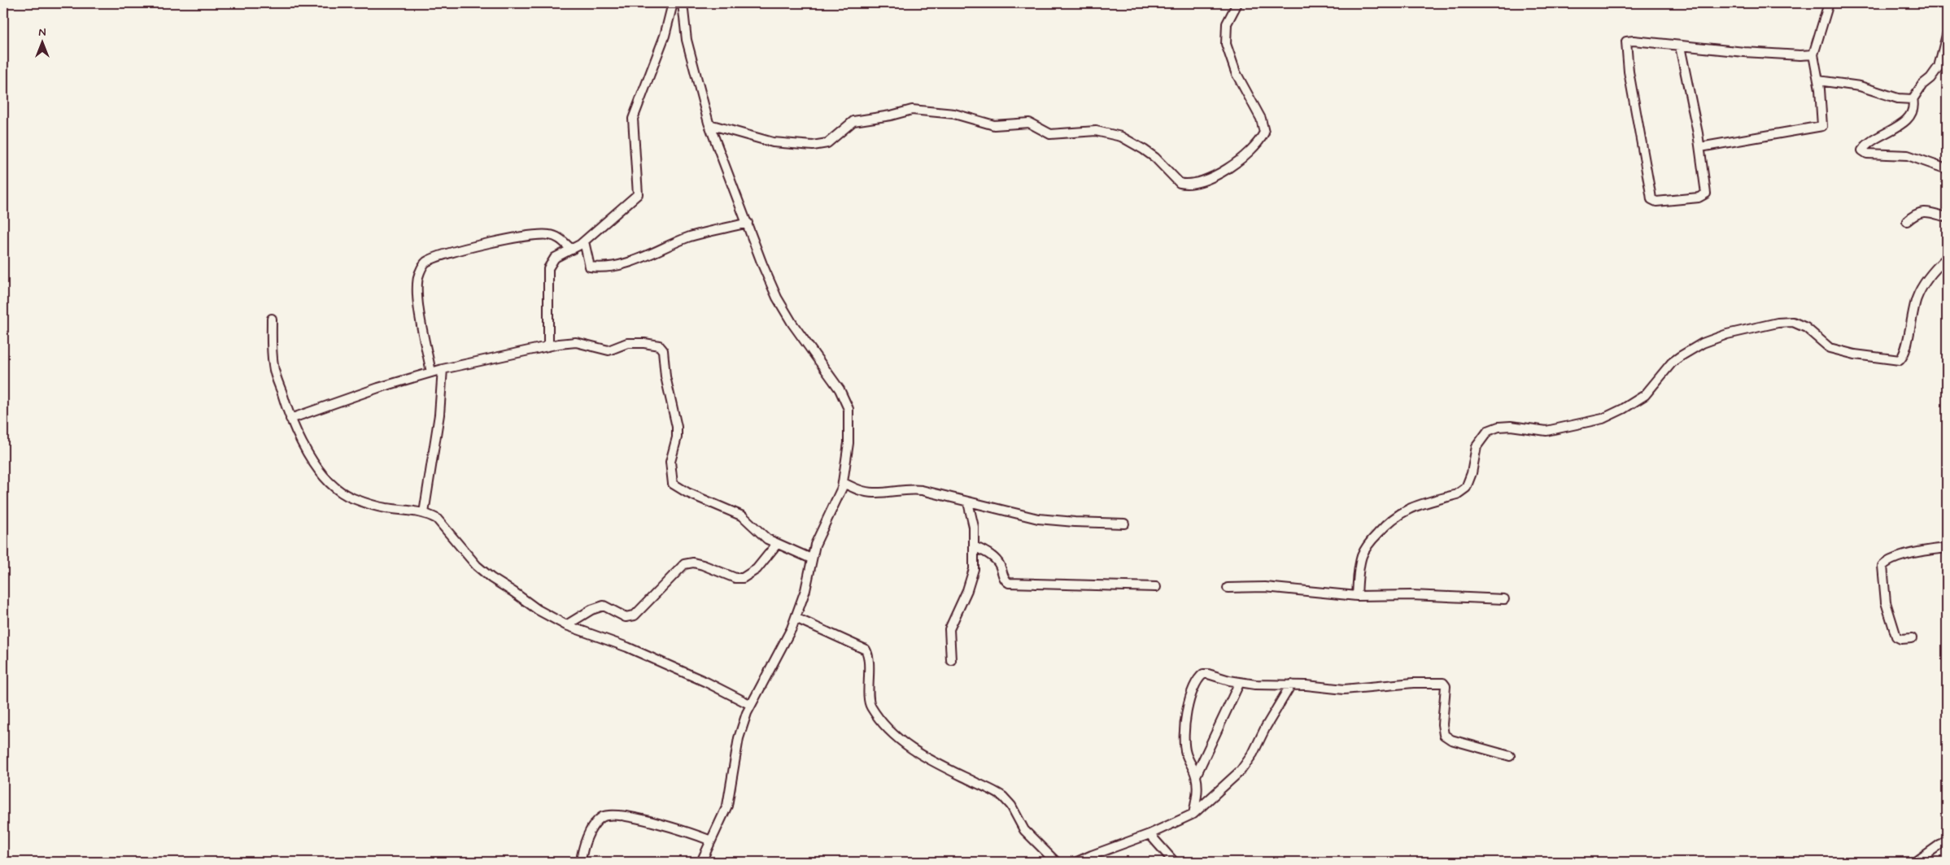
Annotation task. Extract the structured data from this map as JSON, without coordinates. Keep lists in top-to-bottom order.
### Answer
{
  "north": "top"
}
